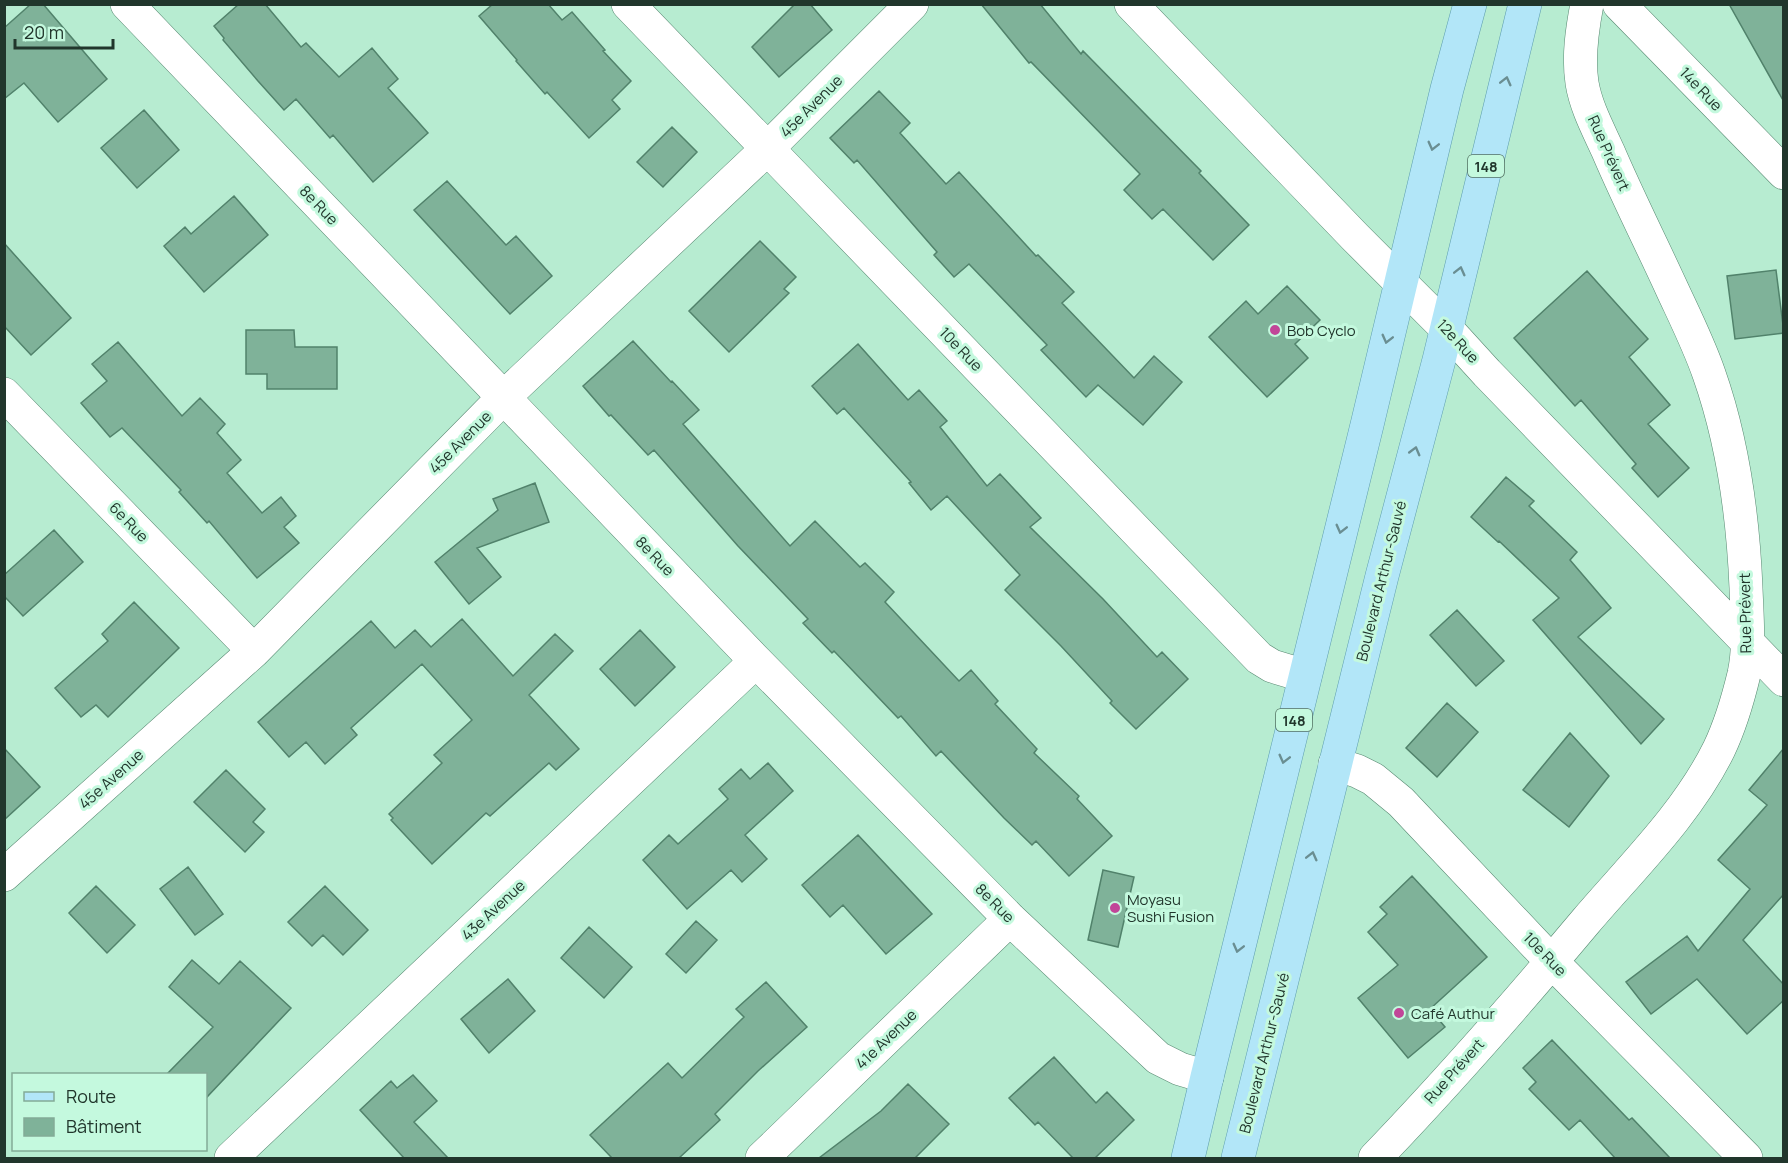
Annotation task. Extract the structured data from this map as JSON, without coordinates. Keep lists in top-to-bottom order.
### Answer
{
  "streets": {
    "main road": ["148", "Boulevard Arthur-Sauvé"],
    "street": [
      "14e Rue",
      "45e Avenue",
      "Rue Prévert",
      "8e Rue",
      "12e Rue",
      "10e Rue",
      "6e Rue",
      "43e Avenue",
      "41e Avenue"
    ]
  },
  "crossings": [
    ["45e Avenue", "8e Rue"],
    ["45e Avenue", "10e Rue"],
    ["45e Avenue", "6e Rue"],
    ["Rue Prévert", "12e Rue"],
    ["Rue Prévert", "10e Rue"],
    ["148", "8e Rue"],
    ["148", "12e Rue"],
    ["148", "10e Rue"],
    ["8e Rue", "43e Avenue"],
    ["8e Rue", "41e Avenue"],
    ["12e Rue", "Boulevard Arthur-Sauvé"],
    ["10e Rue", "Boulevard Arthur-Sauvé"]
  ],
  "places": ["Bob Cyclo", "Moyasu Sushi Fusion", "Café Authur"],
  "legend": ["Route", "Bâtiment"],
  "scale_bar": "20 m"
}
